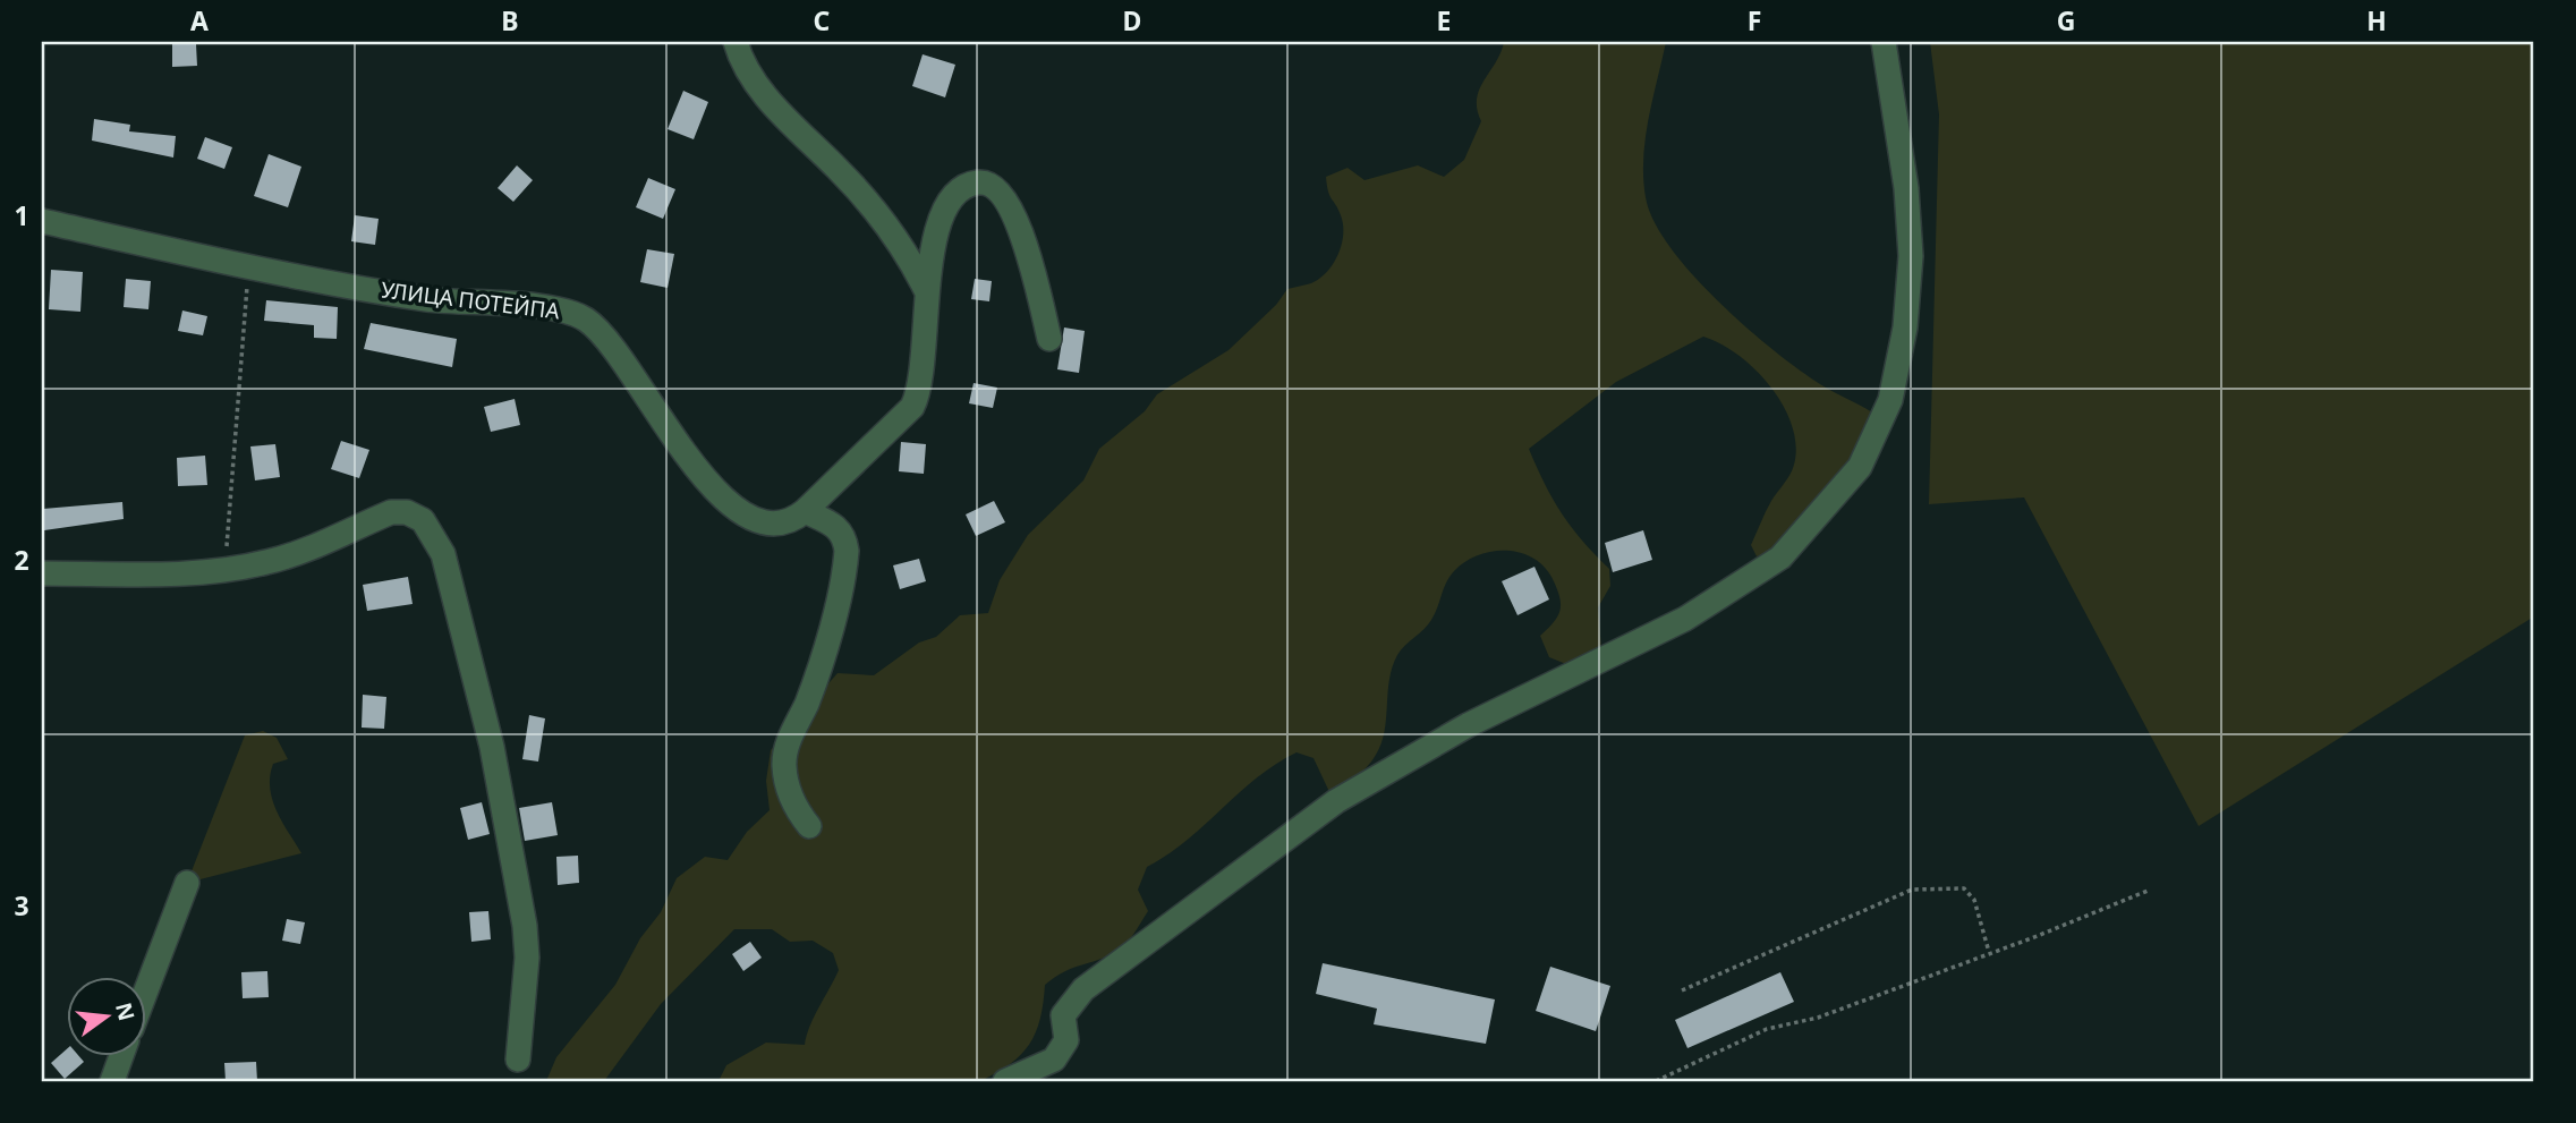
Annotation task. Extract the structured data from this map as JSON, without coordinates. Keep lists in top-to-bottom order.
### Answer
{
  "streets": {
    "street": ["УЛИЦА ПОТЕЙПА"]
  },
  "north": "right",
  "grid": {
    "columns": [
      "A",
      "B",
      "C",
      "D",
      "E",
      "F",
      "G",
      "H"
    ],
    "rows": ["1", "2", "3"]
  }
}
